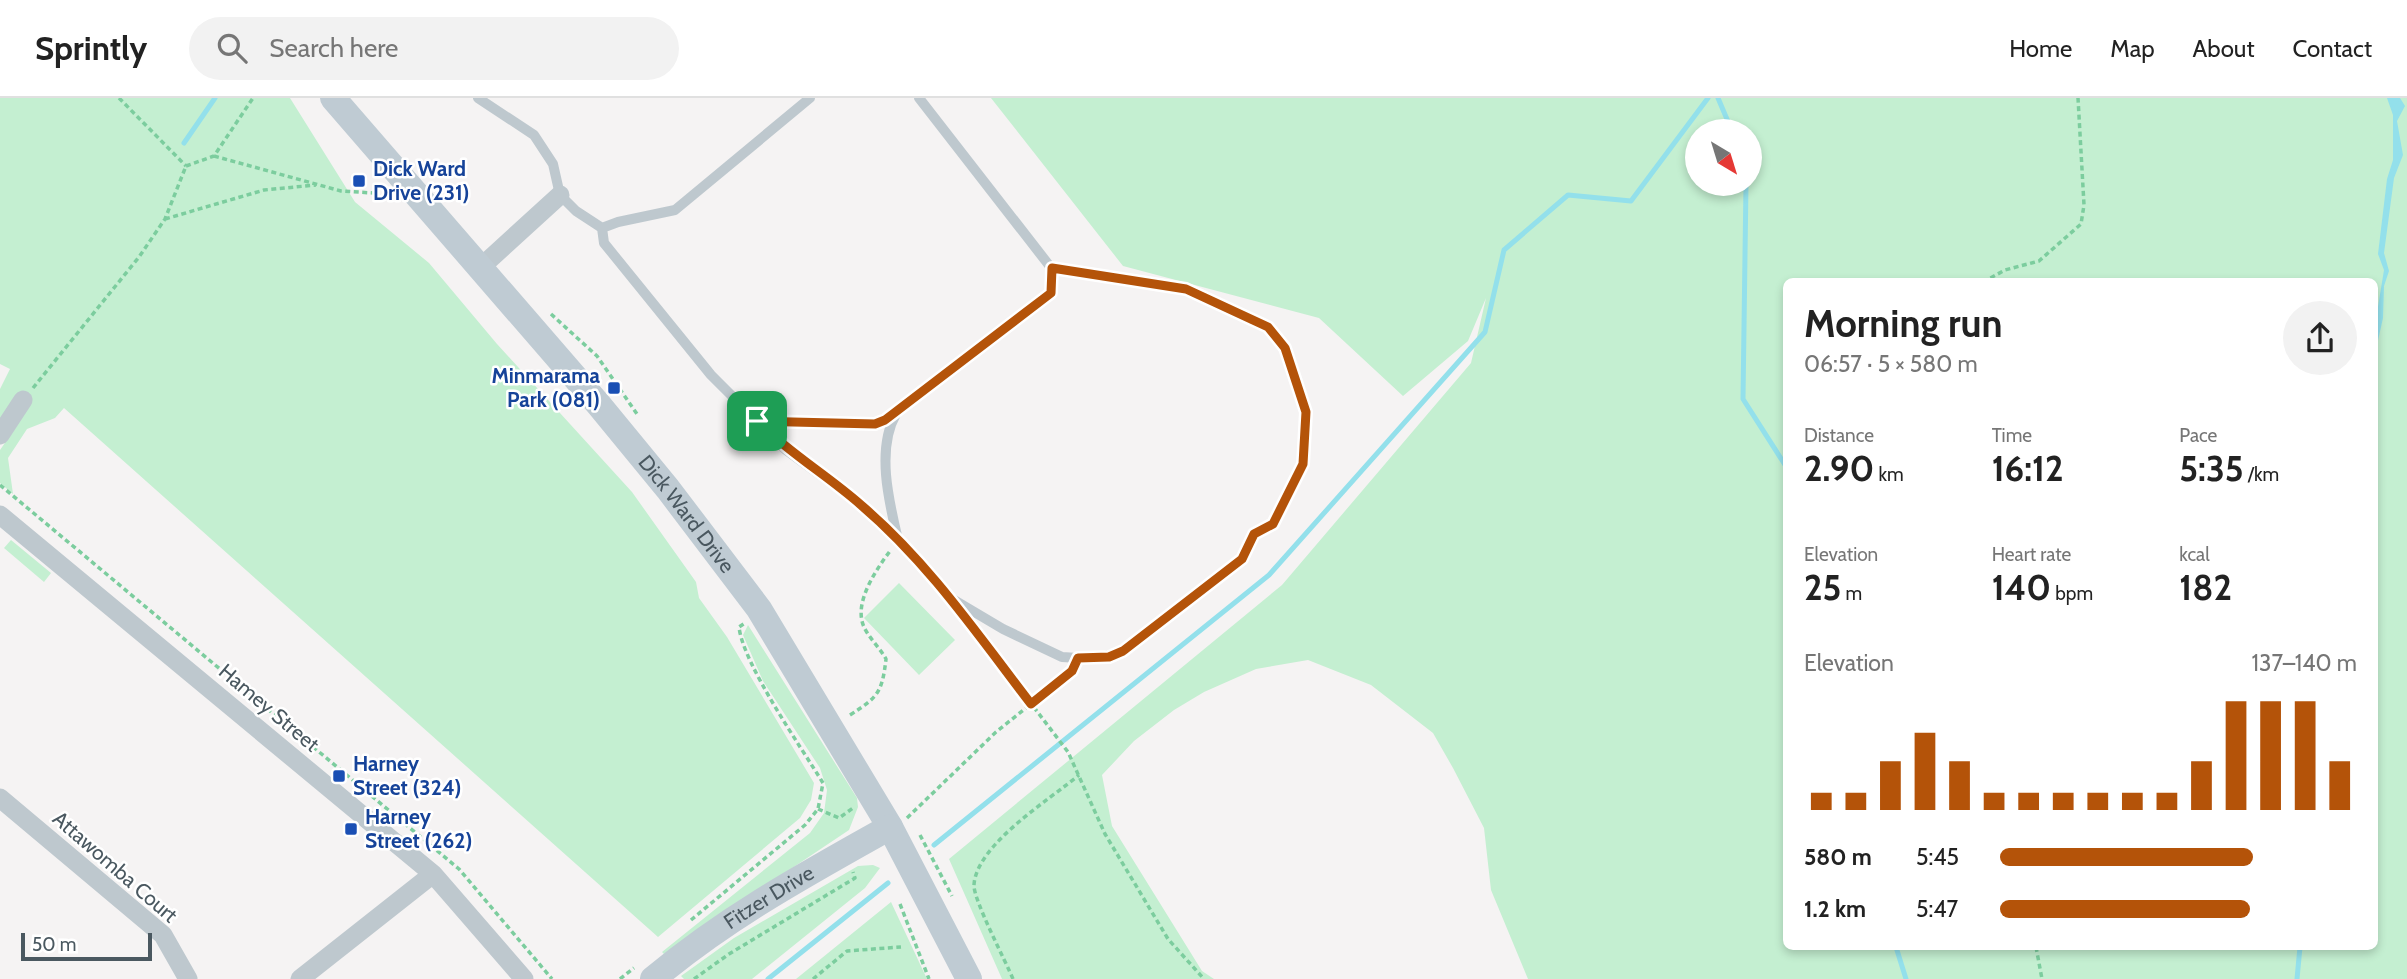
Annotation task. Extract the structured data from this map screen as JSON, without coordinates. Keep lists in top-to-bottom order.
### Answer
{
  "streets": {
    "street": [
      "Dick Ward Drive",
      "Hamey Street",
      "Attawomba Court",
      "Fitzer Drive"
    ]
  },
  "crossings": [
    ["Dick Ward Drive", "Fitzer Drive"]
  ],
  "places": {
    "transit": [
      "Dick Ward Drive (231)",
      "Minmarama Park (081)",
      "Harney Street (324)",
      "Harney Street (262)"
    ]
  },
  "scale_bar": "50 m",
  "north": "bottom right",
  "page": {
    "header": "Sprintly",
    "search": "Search here",
    "nav": [
      "Home",
      "Map",
      "About",
      "Contact"
    ],
    "heading": ["Morning run", "06:57 · 5 × 580 m"],
    "stats": [
      ["Distance", "2.90 km"],
      ["Time", "16:12"],
      ["Pace", "5:35 /km"],
      ["Elevation", "25 m"],
      ["Heart rate", "140 bpm"],
      ["kcal", "182"]
    ],
    "chart": ["Elevation", "137–140 m"],
    "list": [
      {
        "name": "580 m",
        "note": "5:45"
      },
      {
        "name": "1.2 km",
        "note": "5:47"
      }
    ],
    "scale": "50 m"
  }
}
